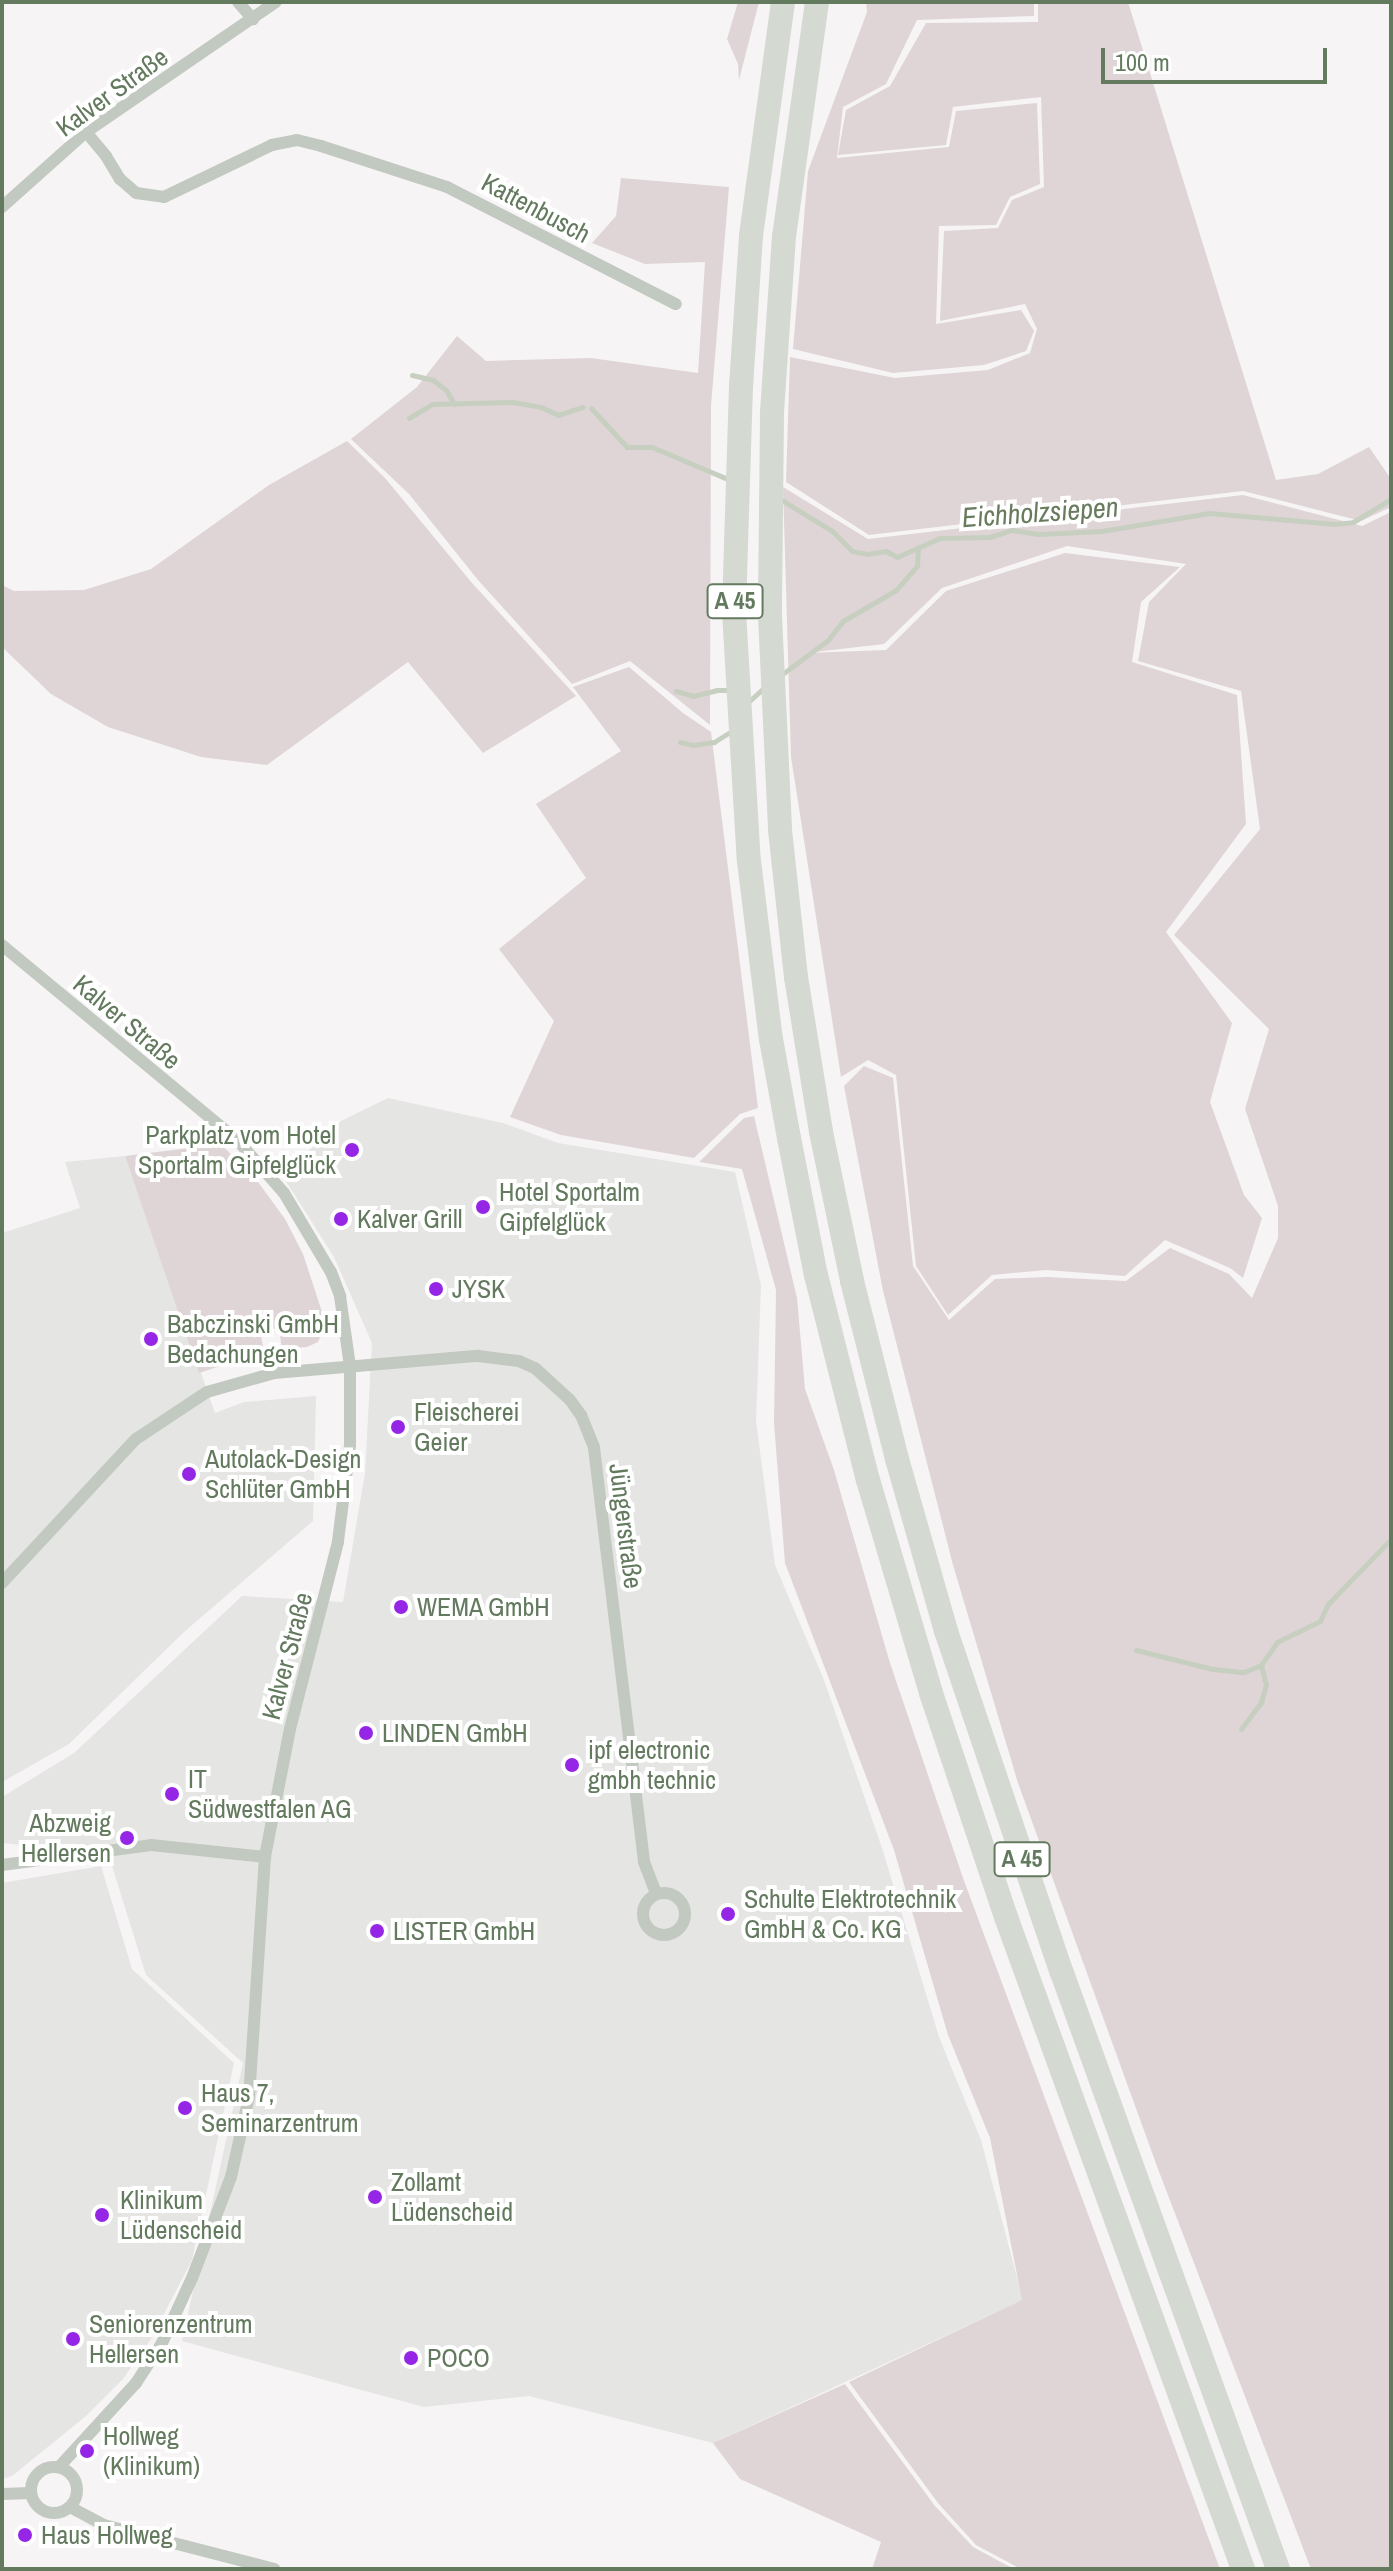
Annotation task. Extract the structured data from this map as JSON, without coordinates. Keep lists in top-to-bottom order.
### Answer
{
  "streets": {
    "highway": ["A 45"],
    "street": ["Kalver Straße", "Kattenbusch", "Jüngerstraße"]
  },
  "crossings": [
    ["Kalver Straße", "Kattenbusch"],
    ["Kalver Straße", "Jüngerstraße"]
  ],
  "water": ["Eichholzsiepen"],
  "places": [
    "Parkplatz vom Hotel Sportalm Gipfelglück",
    "Hotel Sportalm Gipfelglück",
    "Kalver Grill",
    "JYSK",
    "Babczinski GmbH Bedachungen",
    "Fleischerei Geier",
    "Autolack-Design Schlüter GmbH",
    "WEMA GmbH",
    "LINDEN GmbH",
    "ipf electronic gmbh technic",
    "IT Südwestfalen AG",
    "Abzweig Hellersen",
    "Schulte Elektrotechnik GmbH & Co. KG",
    "LISTER GmbH",
    "Haus 7, Seminarzentrum",
    "Zollamt Lüdenscheid",
    "Klinikum Lüdenscheid",
    "Seniorenzentrum Hellersen",
    "POCO",
    "Hollweg (Klinikum)",
    "Haus Hollweg"
  ],
  "scale_bar": "100 m"
}
